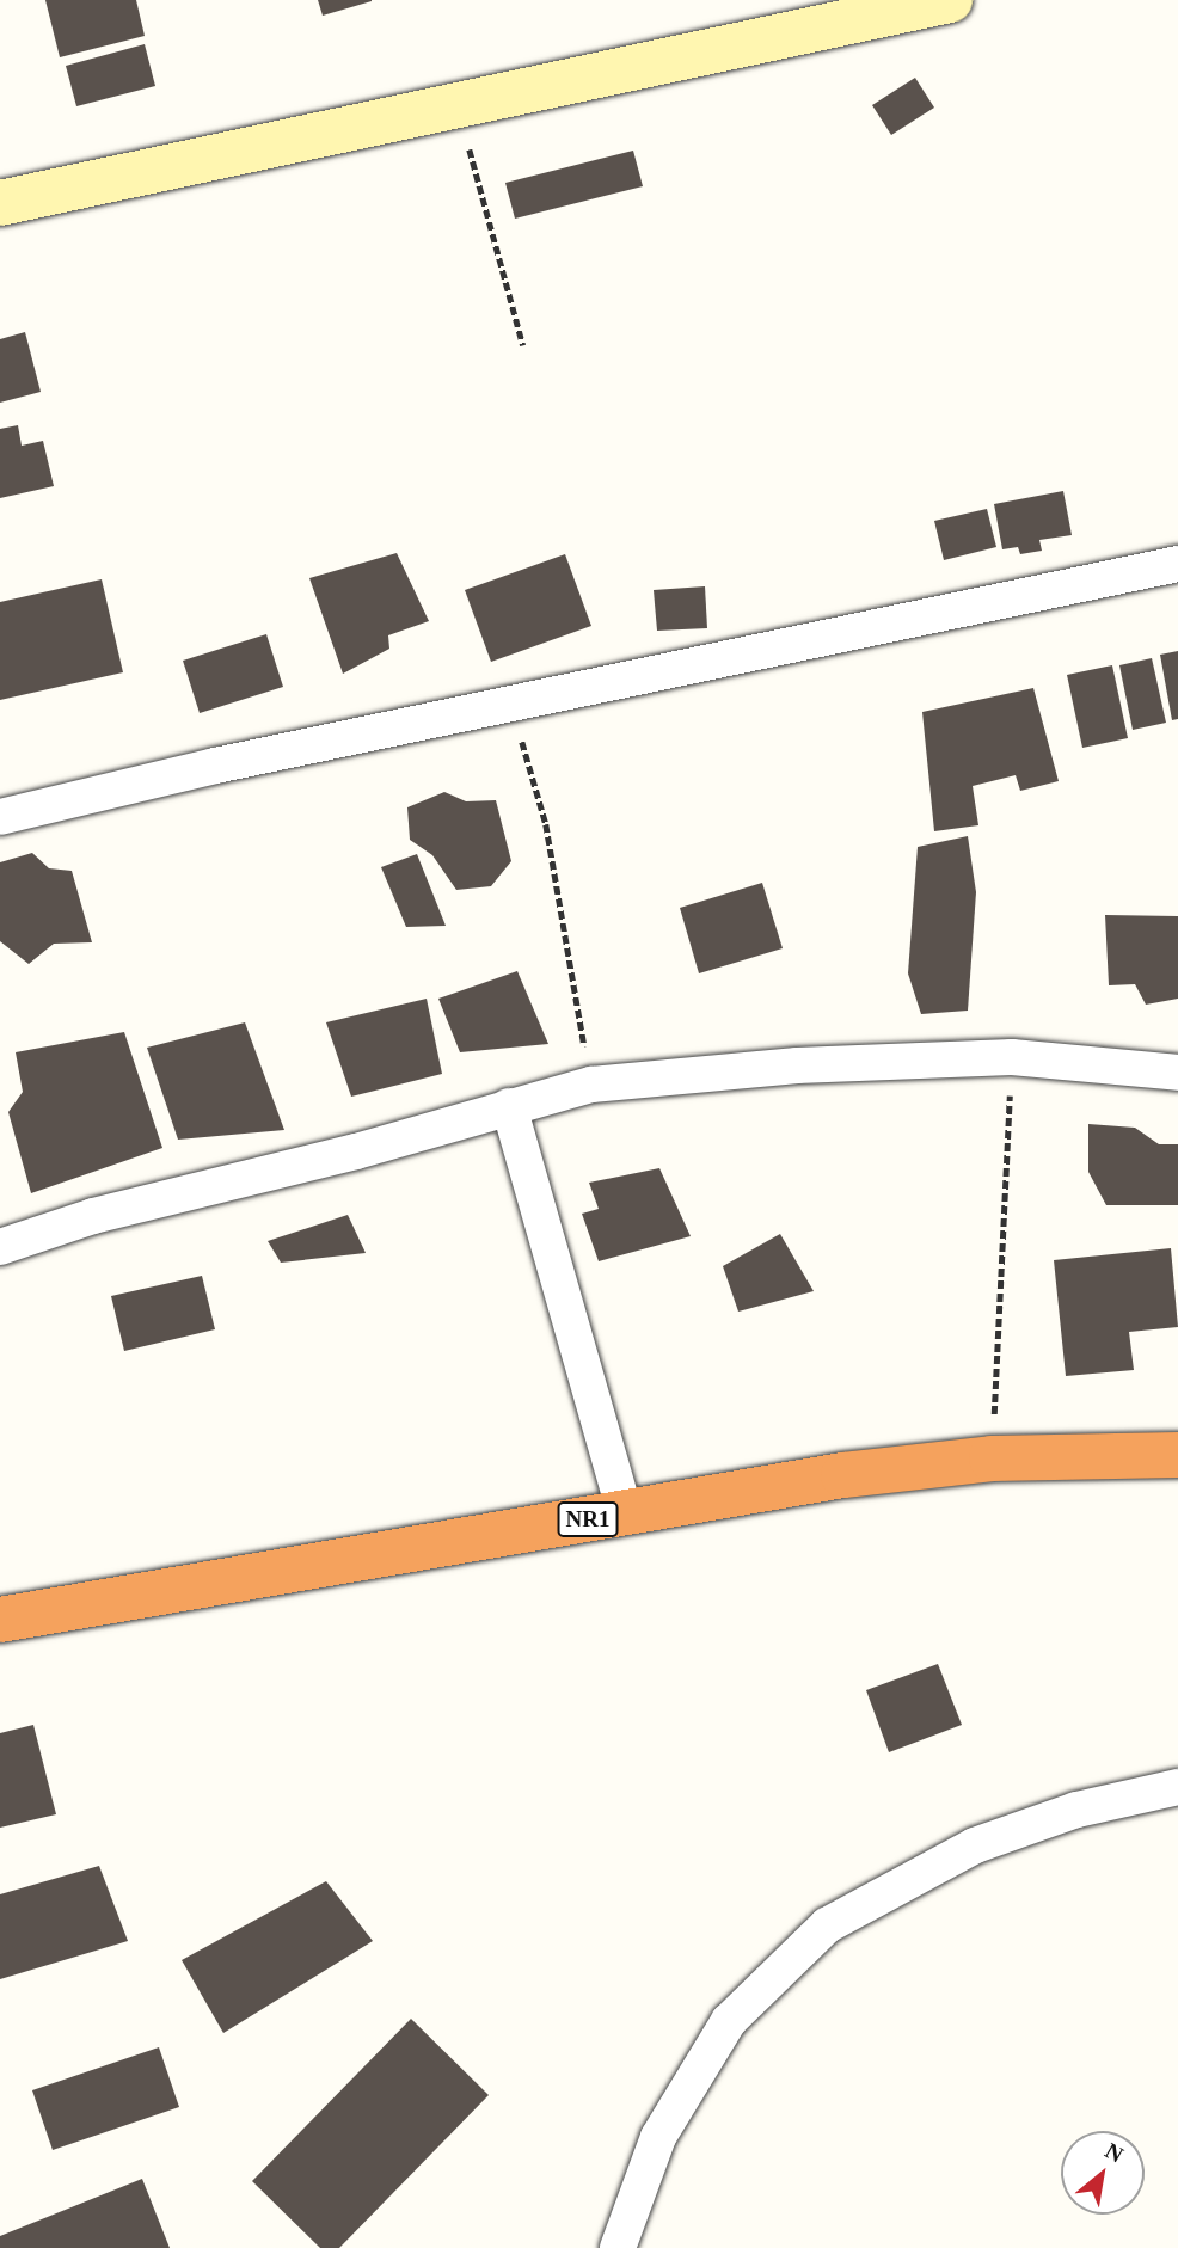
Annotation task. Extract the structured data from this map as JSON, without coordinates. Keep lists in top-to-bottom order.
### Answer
{
  "streets": {
    "highway": ["NR1"]
  },
  "north": "top right"
}
